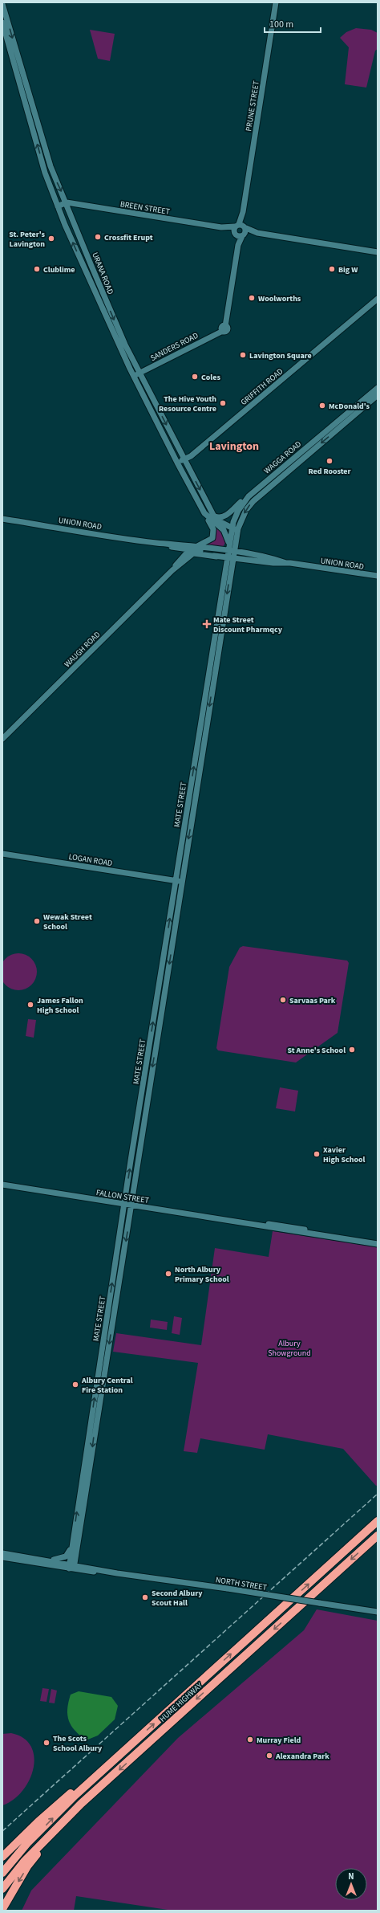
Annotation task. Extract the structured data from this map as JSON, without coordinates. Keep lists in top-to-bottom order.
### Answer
{
  "streets": {
    "highway": ["HUME HIGHWAY"],
    "main road": [
      "PRUNE STREET",
      "BREEN STREET",
      "URANA ROAD",
      "SANDERS ROAD",
      "GRIFFITH ROAD",
      "WAGGA ROAD",
      "UNION ROAD",
      "WAUGH ROAD",
      "MATE STREET",
      "LOGAN ROAD",
      "FALLON STREET",
      "NORTH STREET"
    ]
  },
  "crossings": [
    ["PRUNE STREET", "BREEN STREET"],
    ["PRUNE STREET", "SANDERS ROAD"],
    ["BREEN STREET", "URANA ROAD"],
    ["URANA ROAD", "SANDERS ROAD"],
    ["URANA ROAD", "GRIFFITH ROAD"],
    ["URANA ROAD", "WAGGA ROAD"],
    ["URANA ROAD", "UNION ROAD"],
    ["URANA ROAD", "WAUGH ROAD"],
    ["WAGGA ROAD", "UNION ROAD"],
    ["WAGGA ROAD", "MATE STREET"],
    ["UNION ROAD", "WAUGH ROAD"],
    ["UNION ROAD", "MATE STREET"],
    ["MATE STREET", "LOGAN ROAD"],
    ["MATE STREET", "FALLON STREET"],
    ["MATE STREET", "NORTH STREET"]
  ],
  "districts": ["Lavington"],
  "parks": ["Albury Showground"],
  "places": {
    "other": [
      "Crossfit Erupt",
      "St. Peter's Lavington",
      "Clublime",
      "Big W",
      "Woolworths",
      "Lavington Square",
      "Coles",
      "The Hive Youth Resource Centre",
      "McDonald's",
      "Red Rooster",
      "Wewak Street School",
      "Sarvaas Park",
      "James Fallon High School",
      "St Anne's School",
      "Xavier High School",
      "North Albury Primary School",
      "Albury Central Fire Station",
      "Second Albury Scout Hall",
      "Murray Field",
      "The Scots School Albury",
      "Alexandra Park"
    ],
    "health": ["Mate Street Discount Pharmqcy"]
  },
  "scale_bar": "100 m",
  "north": "top"
}
